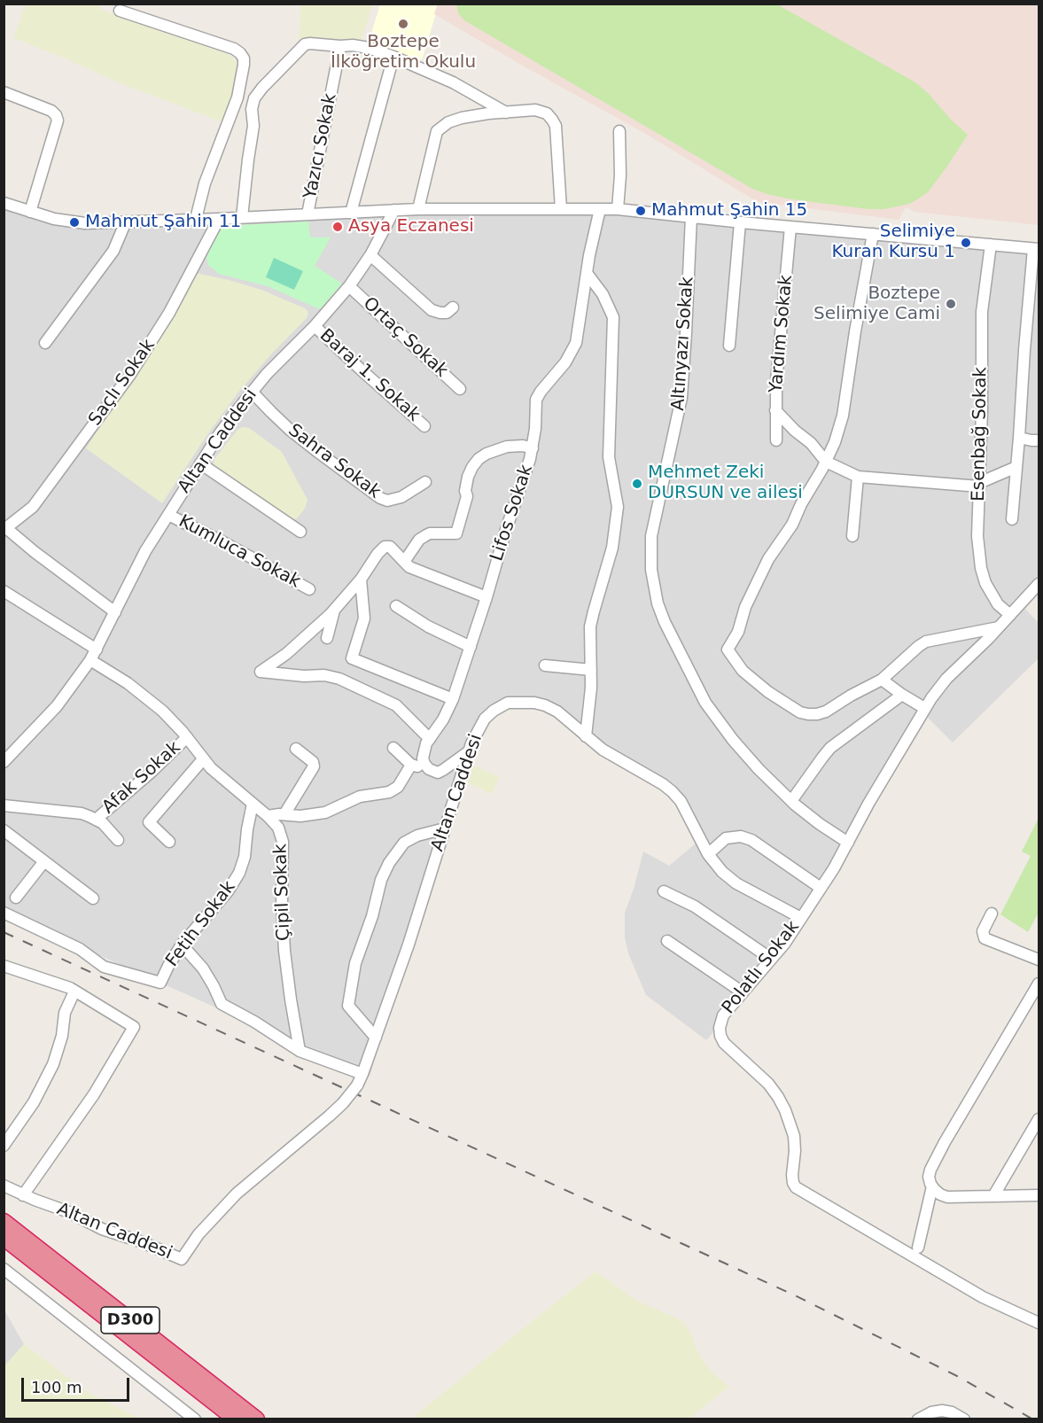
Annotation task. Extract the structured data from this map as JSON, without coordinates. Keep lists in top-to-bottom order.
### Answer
{
  "streets": {
    "highway": ["D300"],
    "street": [
      "Yazıcı Sokak",
      "Yardım Sokak",
      "Ortaç Sokak",
      "Altınyazı Sokak",
      "Baraj 1. Sokak",
      "Saçlı Sokak",
      "Esenbağ Sokak",
      "Altan Caddesi",
      "Sahra Sokak",
      "Lifos Sokak",
      "Kumluca Sokak",
      "Afak Sokak",
      "Çipil Sokak",
      "Fetih Sokak",
      "Polatlı Sokak"
    ]
  },
  "crossings": [
    ["Ortaç Sokak", "Altan Caddesi"],
    ["Altınyazı Sokak", "Polatlı Sokak"],
    ["Baraj 1. Sokak", "Altan Caddesi"],
    ["Esenbağ Sokak", "Polatlı Sokak"],
    ["Altan Caddesi", "Sahra Sokak"],
    ["Altan Caddesi", "Kumluca Sokak"],
    ["Altan Caddesi", "Çipil Sokak"],
    ["Altan Caddesi", "Polatlı Sokak"],
    ["Afak Sokak", "Çipil Sokak"],
    ["Çipil Sokak", "Fetih Sokak"]
  ],
  "places": [
    "Boztepe İlköğretim Okulu",
    "Mahmut Şahin 15",
    "Mahmut Şahin 11",
    "Asya Eczanesi",
    "Selimiye Kuran Kursu 1",
    "Boztepe Selimiye Cami",
    "Mehmet Zeki DURSUN ve ailesi"
  ],
  "scale_bar": "100 m"
}
